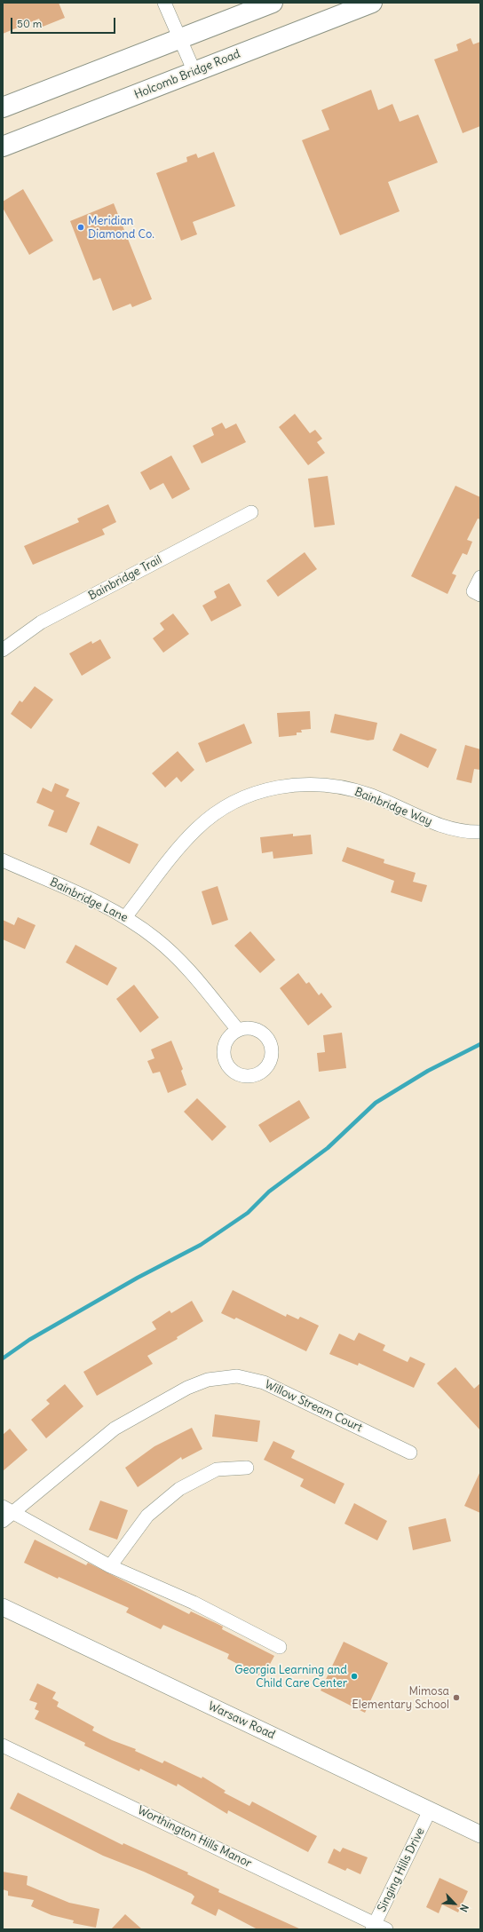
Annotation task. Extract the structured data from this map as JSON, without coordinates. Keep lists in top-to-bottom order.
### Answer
{
  "streets": {
    "main road": ["Holcomb Bridge Road"],
    "street": [
      "Bainbridge Trail",
      "Bainbridge Way",
      "Bainbridge Lane",
      "Willow Stream Court",
      "Warsaw Road",
      "Worthington Hills Manor",
      "Singing Hills Drive"
    ]
  },
  "crossings": [
    ["Bainbridge Way", "Bainbridge Lane"],
    ["Warsaw Road", "Singing Hills Drive"],
    ["Worthington Hills Manor", "Singing Hills Drive"]
  ],
  "places": ["Meridian Diamond Co.", "Georgia Learning and Child Care Center", "Mimosa Elementary School"],
  "scale_bar": "50 m",
  "north": "bottom right"
}
